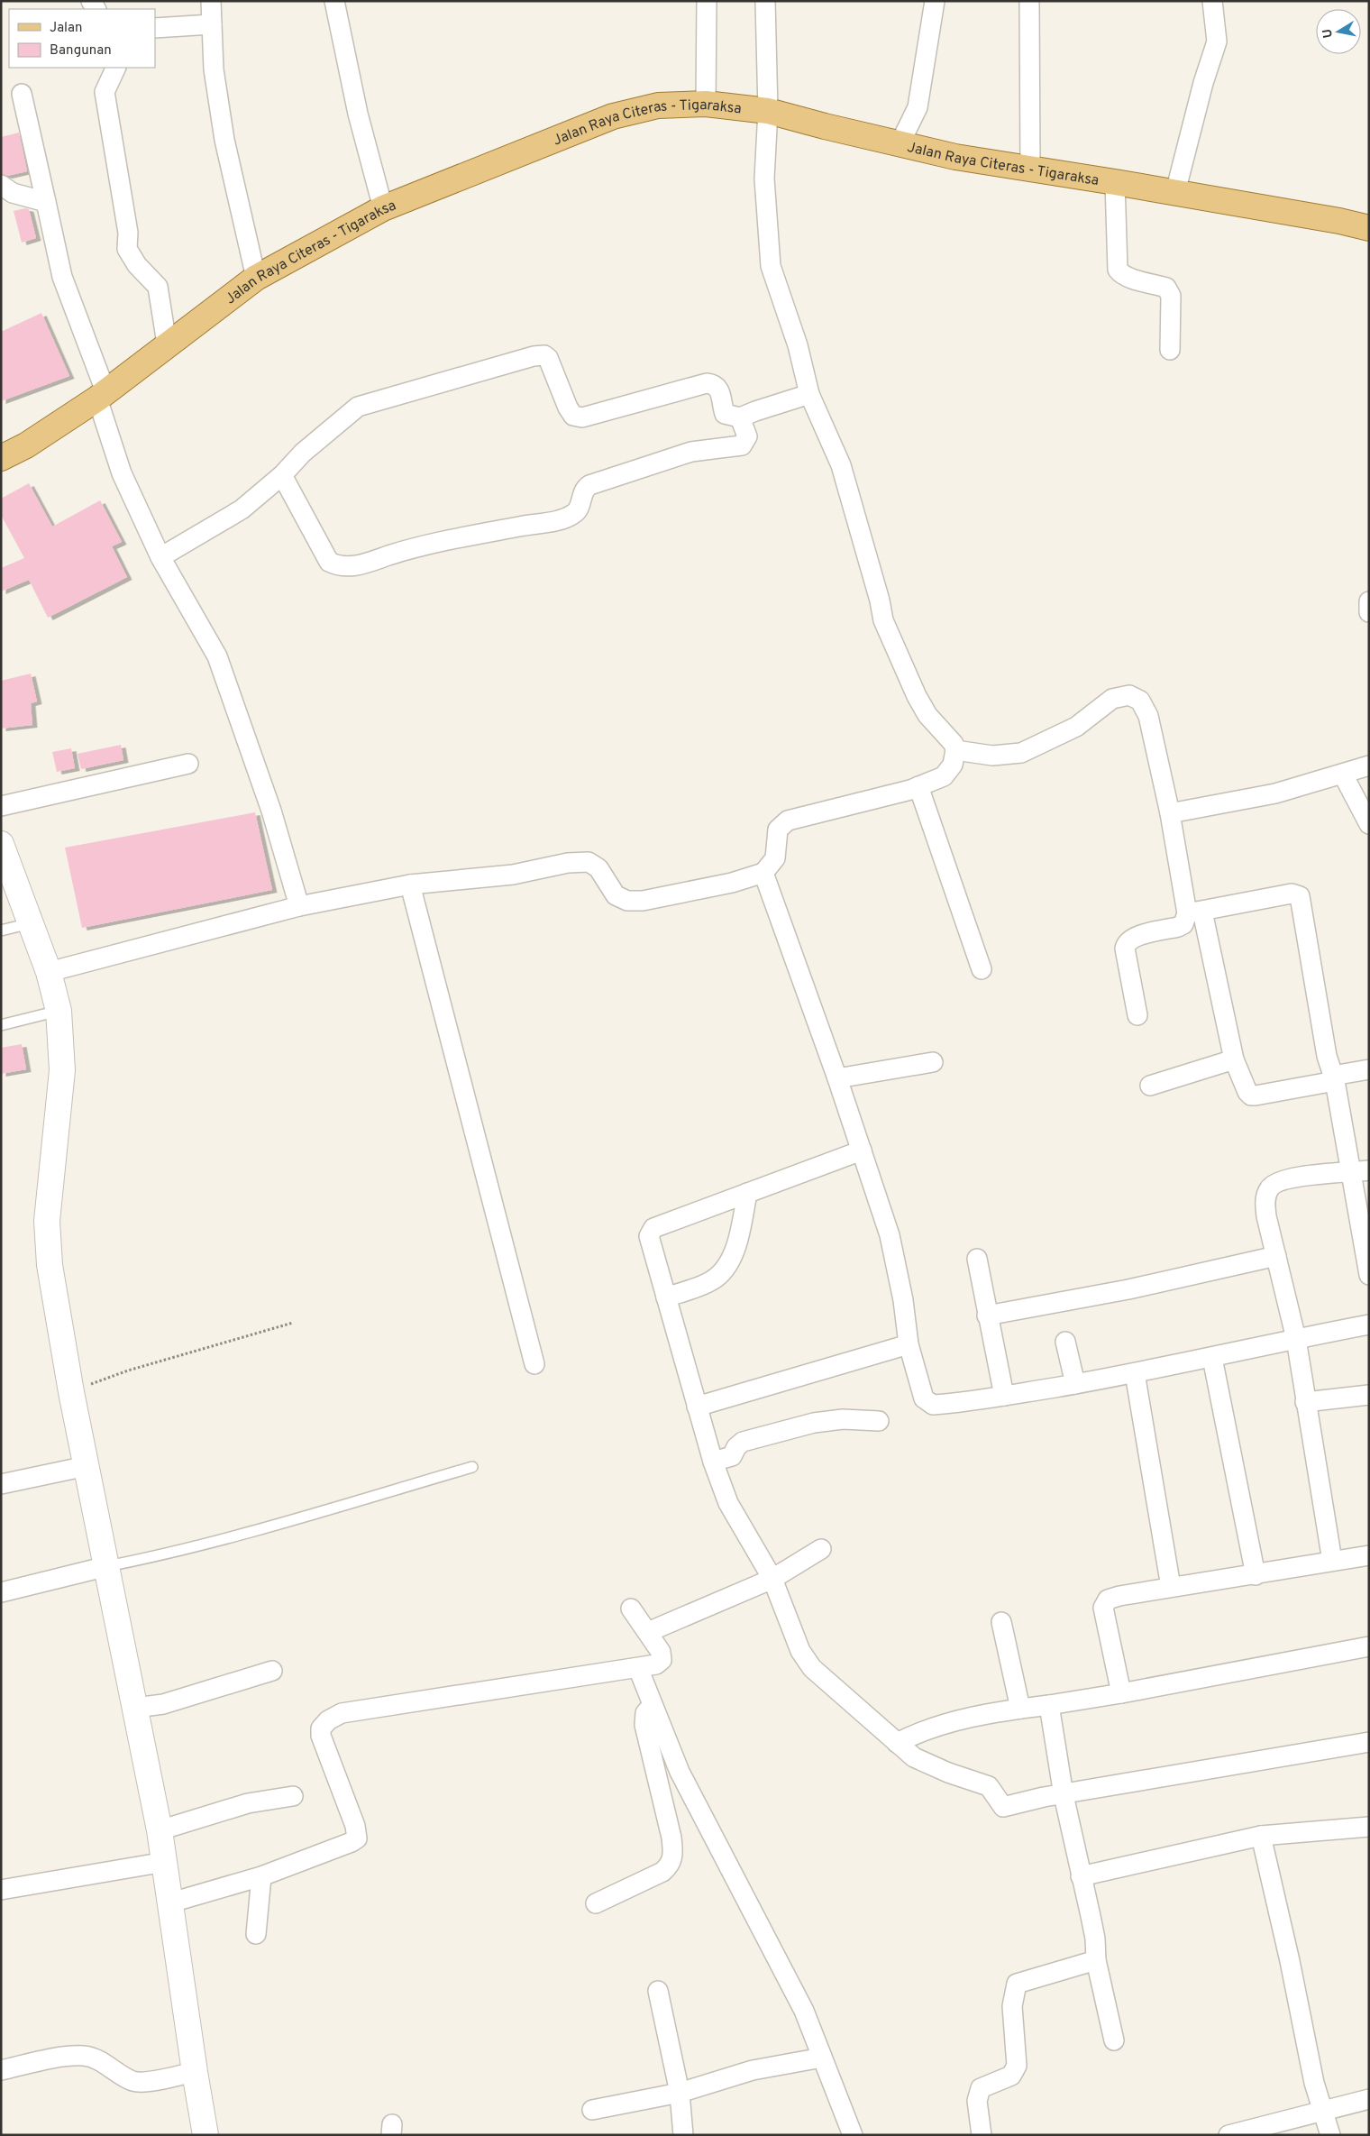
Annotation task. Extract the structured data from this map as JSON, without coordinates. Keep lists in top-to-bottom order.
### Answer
{
  "streets": {
    "main road": ["Jalan Raya Citeras - Tigaraksa"]
  },
  "legend": ["Jalan", "Bangunan"],
  "north": "left"
}
